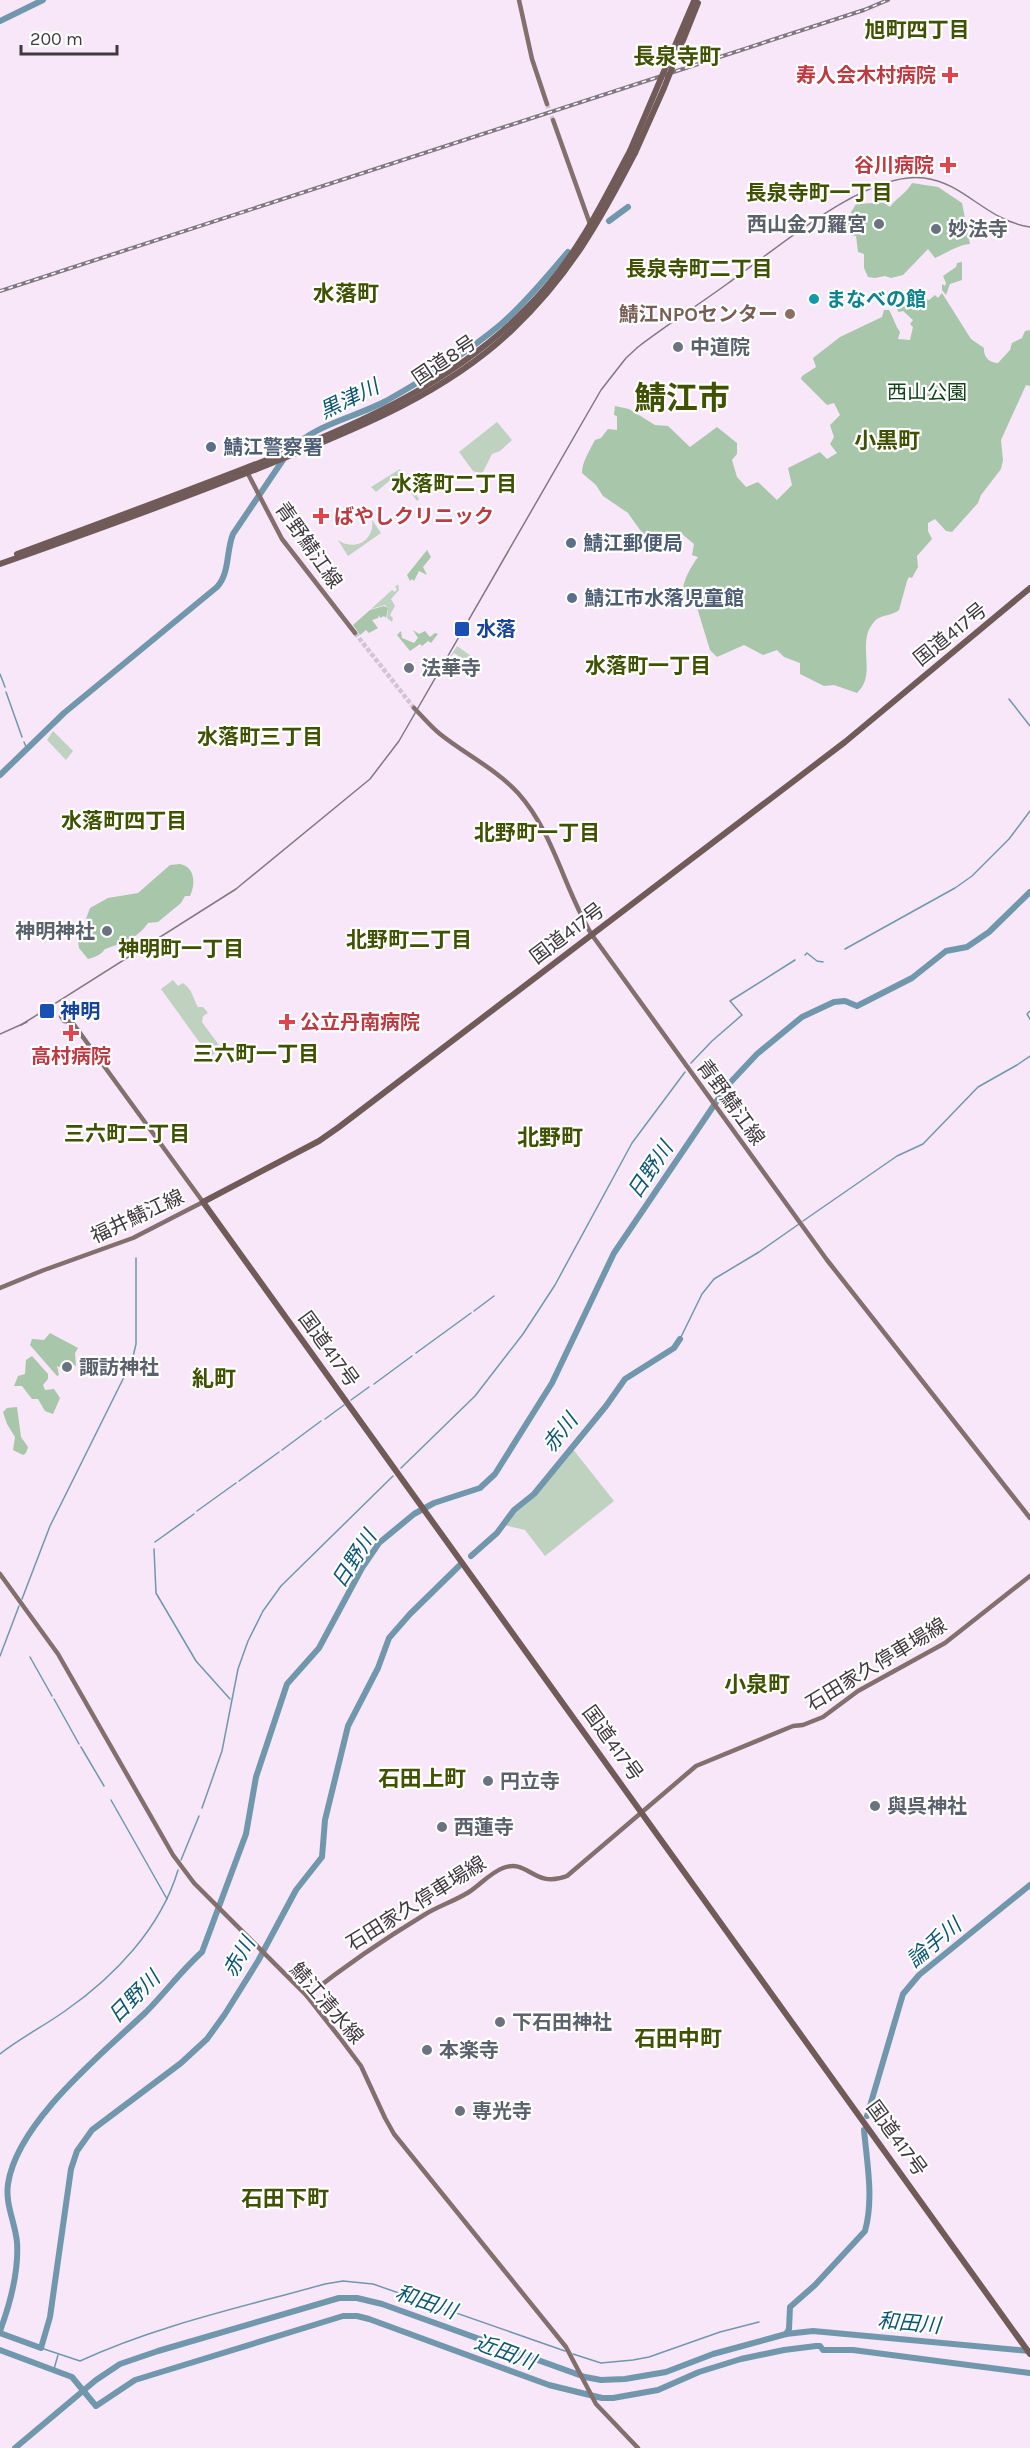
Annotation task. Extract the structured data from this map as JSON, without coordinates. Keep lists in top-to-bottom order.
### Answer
{
  "streets": {
    "highway": ["国道8号", "国道417号"],
    "main road": [
      "青野鯖江線",
      "福井鯖江線",
      "石田家久停車場線",
      "鯖江清水線"
    ]
  },
  "crossings": [
    ["国道8号", "青野鯖江線"],
    ["青野鯖江線", "国道417号"],
    ["国道417号", "福井鯖江線"],
    ["国道417号", "石田家久停車場線"],
    ["石田家久停車場線", "鯖江清水線"]
  ],
  "districts": [
    "旭町四丁目",
    "長泉寺町",
    "長泉寺町一丁目",
    "長泉寺町二丁目",
    "水落町",
    "鯖江市",
    "小黒町",
    "水落町二丁目",
    "水落町一丁目",
    "水落町三丁目",
    "水落町四丁目",
    "北野町一丁目",
    "北野町二丁目",
    "神明町一丁目",
    "三六町一丁目",
    "三六町二丁目",
    "北野町",
    "糺町",
    "小泉町",
    "石田上町",
    "石田中町",
    "石田下町"
  ],
  "water": [
    "黒津川",
    "日野川",
    "赤川",
    "論手川",
    "和田川",
    "近田川"
  ],
  "parks": ["西山公園"],
  "places": {
    "health": [
      "寿人会木村病院",
      "谷川病院",
      "ばやしクリニック",
      "公立丹南病院",
      "高村病院"
    ],
    "other": [
      "西山金刀羅宮",
      "妙法寺",
      "まなべの館",
      "鯖江NPOセンター",
      "中道院",
      "鯖江警察署",
      "鯖江郵便局",
      "鯖江市水落児童館",
      "法華寺",
      "神明神社",
      "諏訪神社",
      "円立寺",
      "與呉神社",
      "西蓮寺",
      "下石田神社",
      "本楽寺",
      "専光寺"
    ],
    "transit": ["水落", "神明"]
  },
  "scale_bar": "200 m"
}
